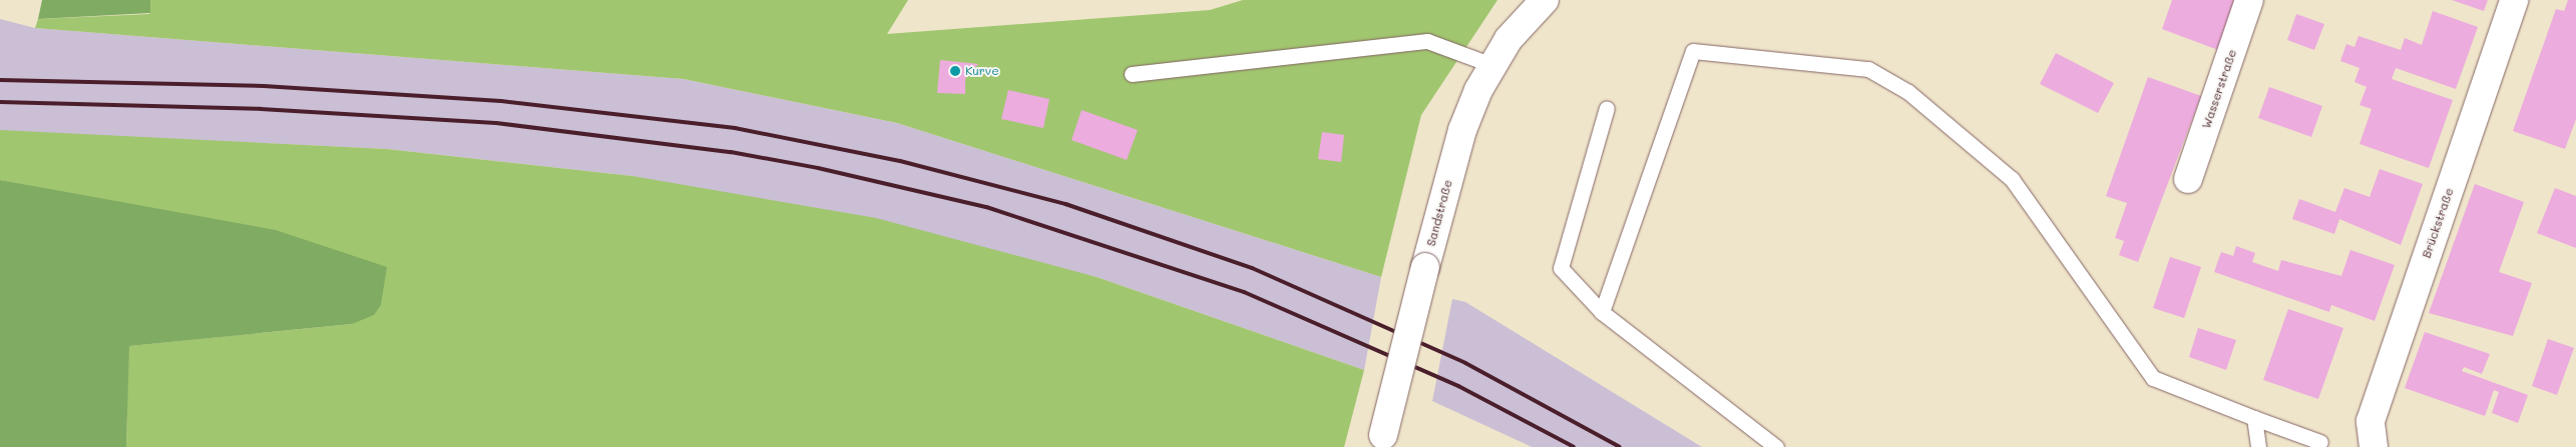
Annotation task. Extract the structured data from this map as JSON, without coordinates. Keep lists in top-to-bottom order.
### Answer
{
  "streets": {
    "street": ["Wasserstraße", "Sandstraße", "Brückstraße"]
  },
  "places": ["Kurve"]
}
